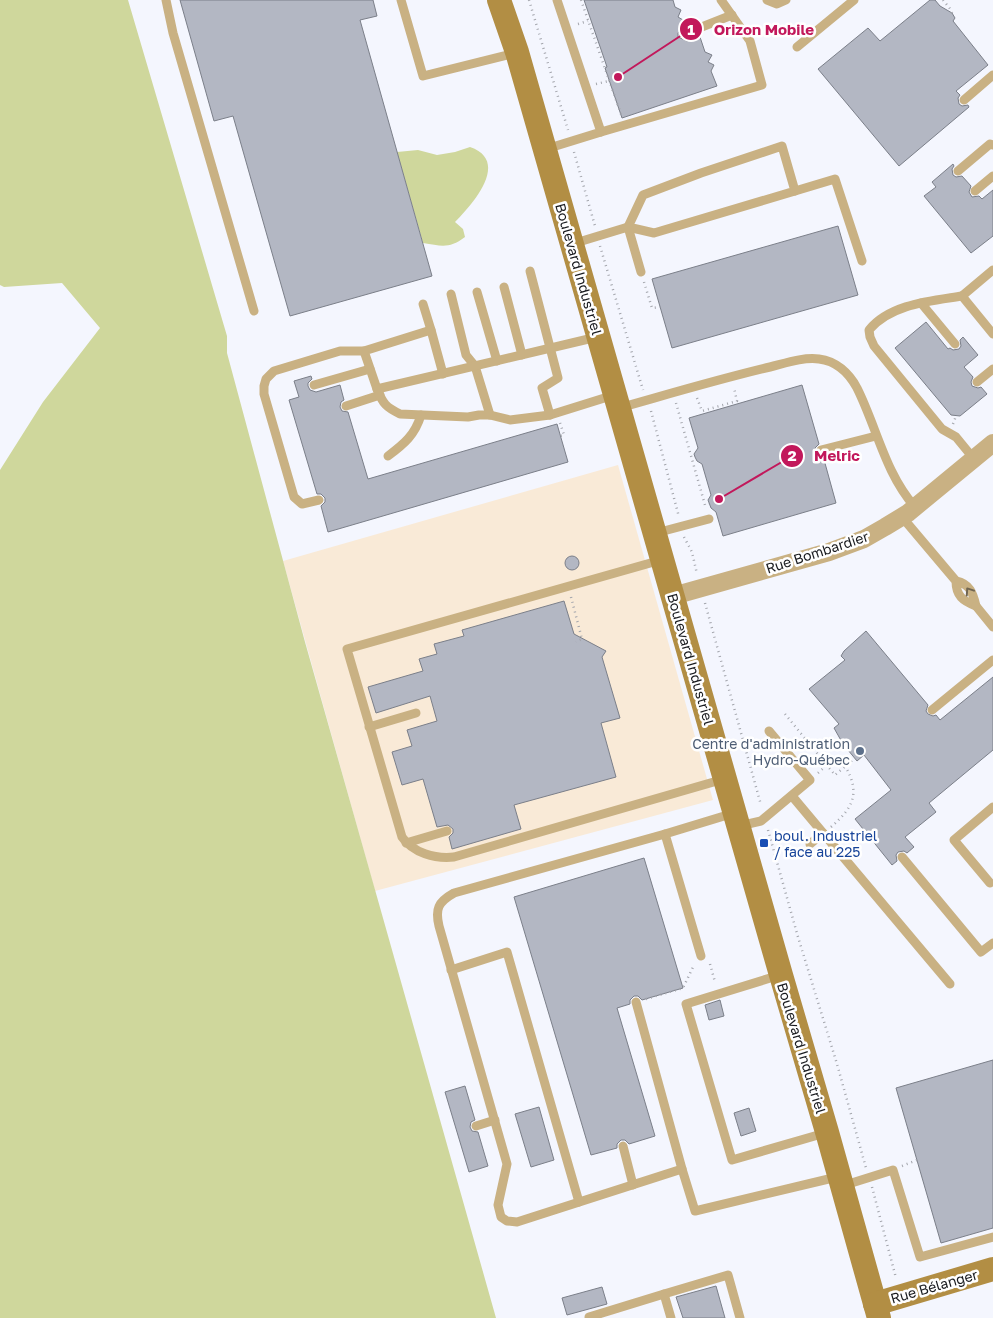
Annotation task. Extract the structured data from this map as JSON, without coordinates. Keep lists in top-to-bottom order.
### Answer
{
  "streets": {
    "street": ["Boulevard Industriel", "Rue Bombardier", "Rue Bélanger"]
  },
  "crossings": [
    ["Boulevard Industriel", "Rue Bombardier"],
    ["Boulevard Industriel", "Rue Bélanger"]
  ],
  "places": {
    "other": ["Orizon Mobile", "Melric", "Centre d'administration Hydro-Québec"],
    "transit": ["boul. Industriel / face au 225"]
  }
}
